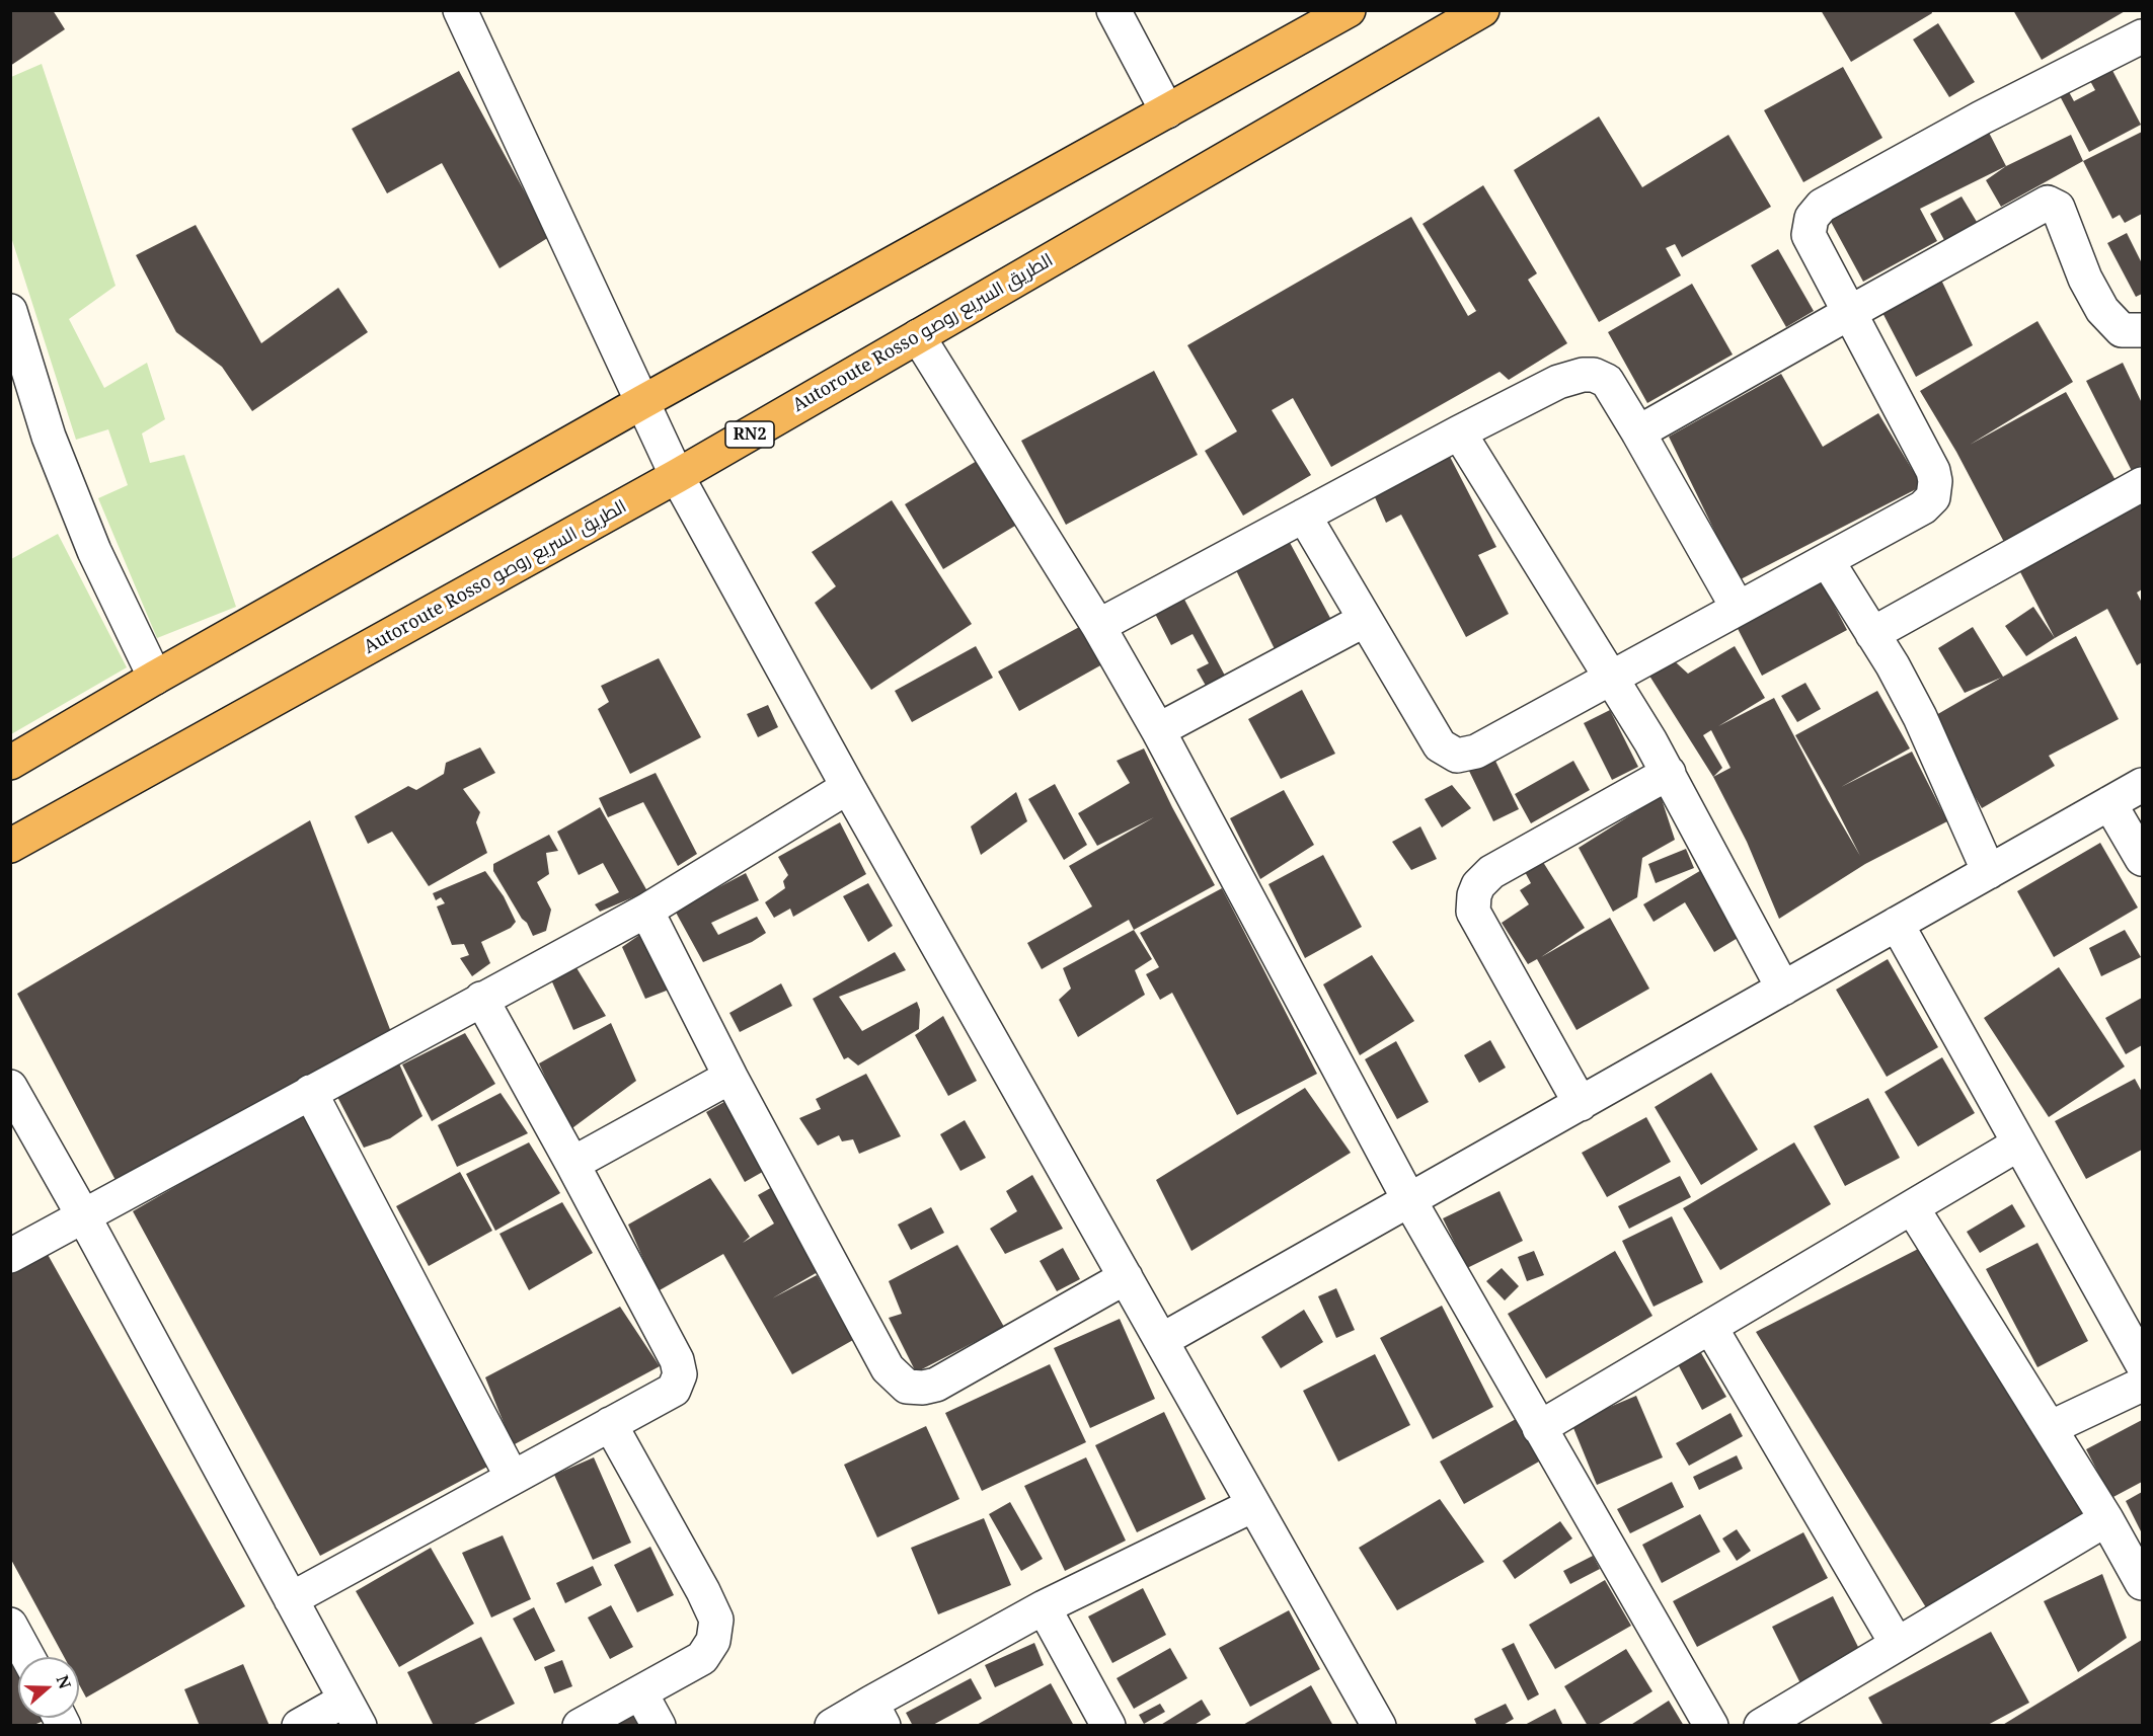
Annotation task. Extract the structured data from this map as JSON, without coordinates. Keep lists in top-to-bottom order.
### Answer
{
  "streets": {
    "highway": ["Autoroute Rosso الطريق السريع روصو", "RN2"]
  },
  "north": "right"
}
